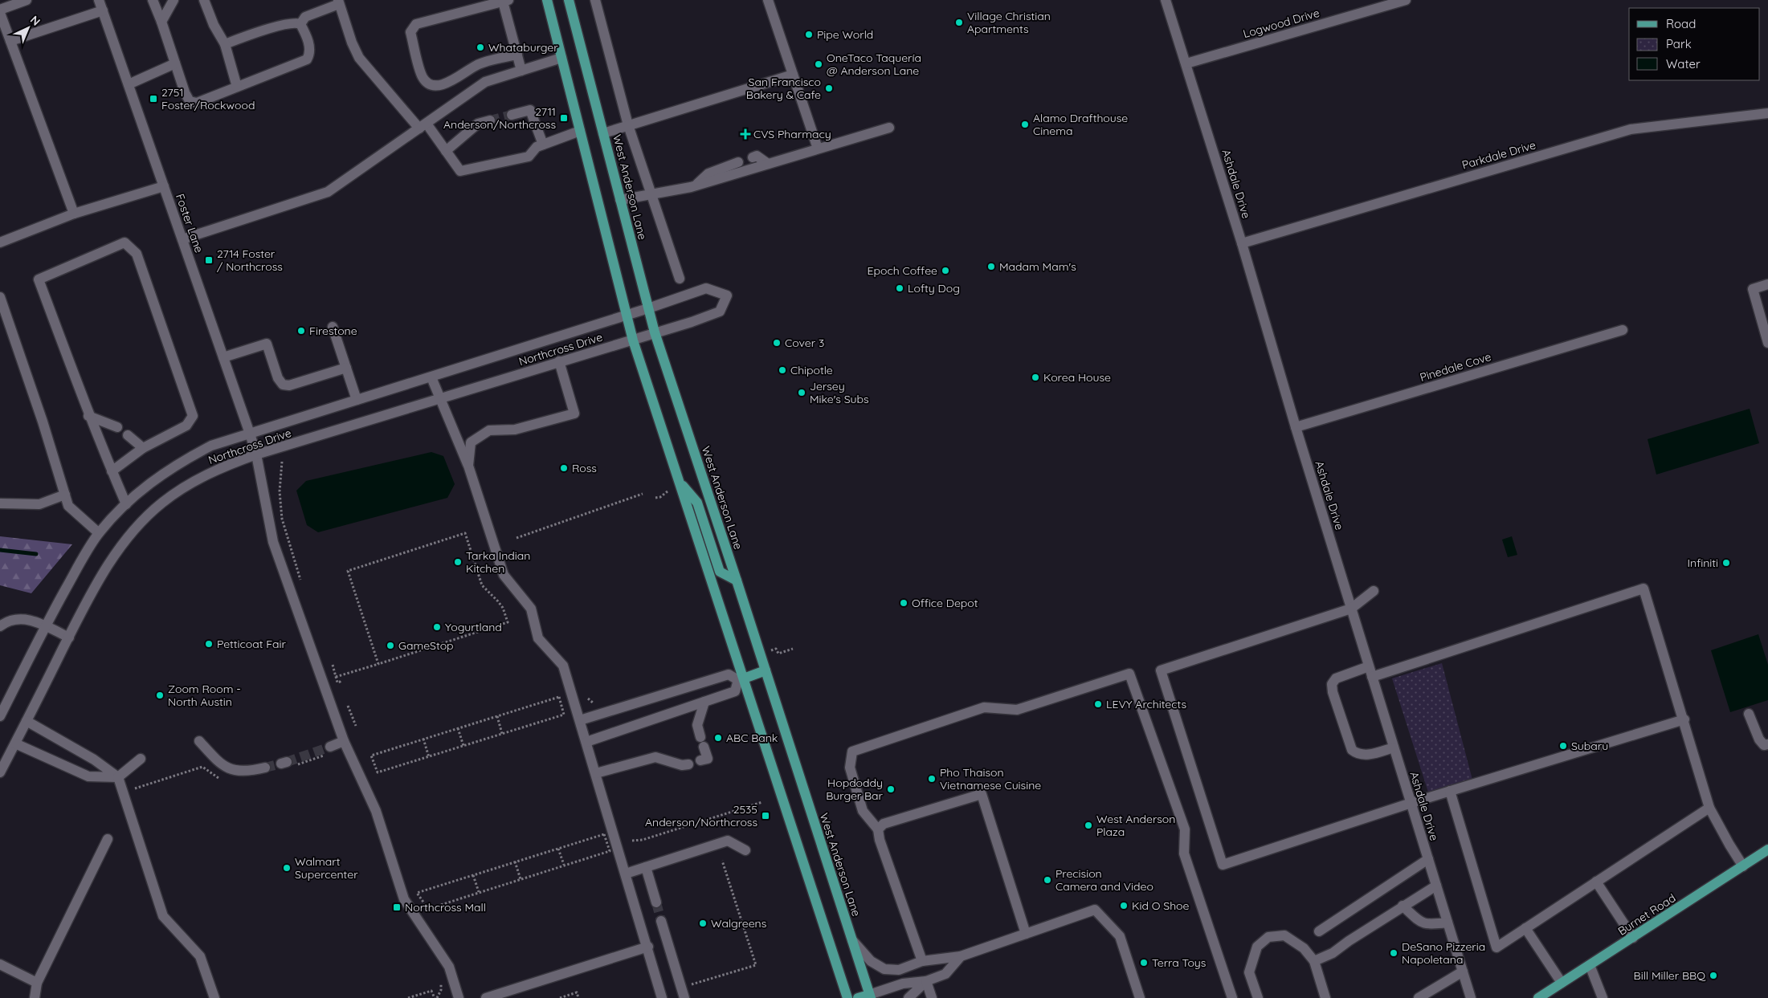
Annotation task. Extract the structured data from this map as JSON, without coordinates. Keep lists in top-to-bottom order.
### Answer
{
  "streets": {
    "main road": ["West Anderson Lane", "Burnet Road"],
    "street": [
      "Logwood Drive",
      "Parkdale Drive",
      "Ashdale Drive",
      "Foster Lane",
      "Northcross Drive",
      "Pinedale Cove"
    ]
  },
  "crossings": [
    ["Logwood Drive", "Ashdale Drive"],
    ["Parkdale Drive", "Ashdale Drive"],
    ["Ashdale Drive", "Pinedale Cove"],
    ["West Anderson Lane", "Northcross Drive"],
    ["Foster Lane", "Northcross Drive"]
  ],
  "places": {
    "other": [
      "Village Christian Apartments",
      "Pipe World",
      "Whataburger",
      "OneTaco Taquería @ Anderson Lane",
      "San Francisco Bakery & Cafe",
      "Alamo Drafthouse Cinema",
      "Madam Mam's",
      "Epoch Coffee",
      "Lofty Dog",
      "Firestone",
      "Cover 3",
      "Chipotle",
      "Korea House",
      "Jersey Mike's Subs",
      "Ross",
      "Tarka Indian Kitchen",
      "Infiniti",
      "Office Depot",
      "Yogurtland",
      "Petticoat Fair",
      "GameStop",
      "Zoom Room - North Austin",
      "LEVY Architects",
      "ABC Bank",
      "Subaru",
      "Pho Thaison Vietnamese Cuisine",
      "Hopdoddy Burger Bar",
      "West Anderson Plaza",
      "Walmart Supercenter",
      "Precision Camera and Video",
      "Kid O Shoe",
      "Walgreens",
      "DeSano Pizzeria Napoletana",
      "Terra Toys",
      "Bill Miller BBQ"
    ],
    "transit": [
      "2751 Foster/Rockwood",
      "2711 Anderson/Northcross",
      "2714 Foster / Northcross",
      "2535 Anderson/Northcross",
      "Northcross Mall"
    ],
    "health": ["CVS Pharmacy"]
  },
  "legend": ["Road", "Park", "Water"],
  "north": "top right"
}
